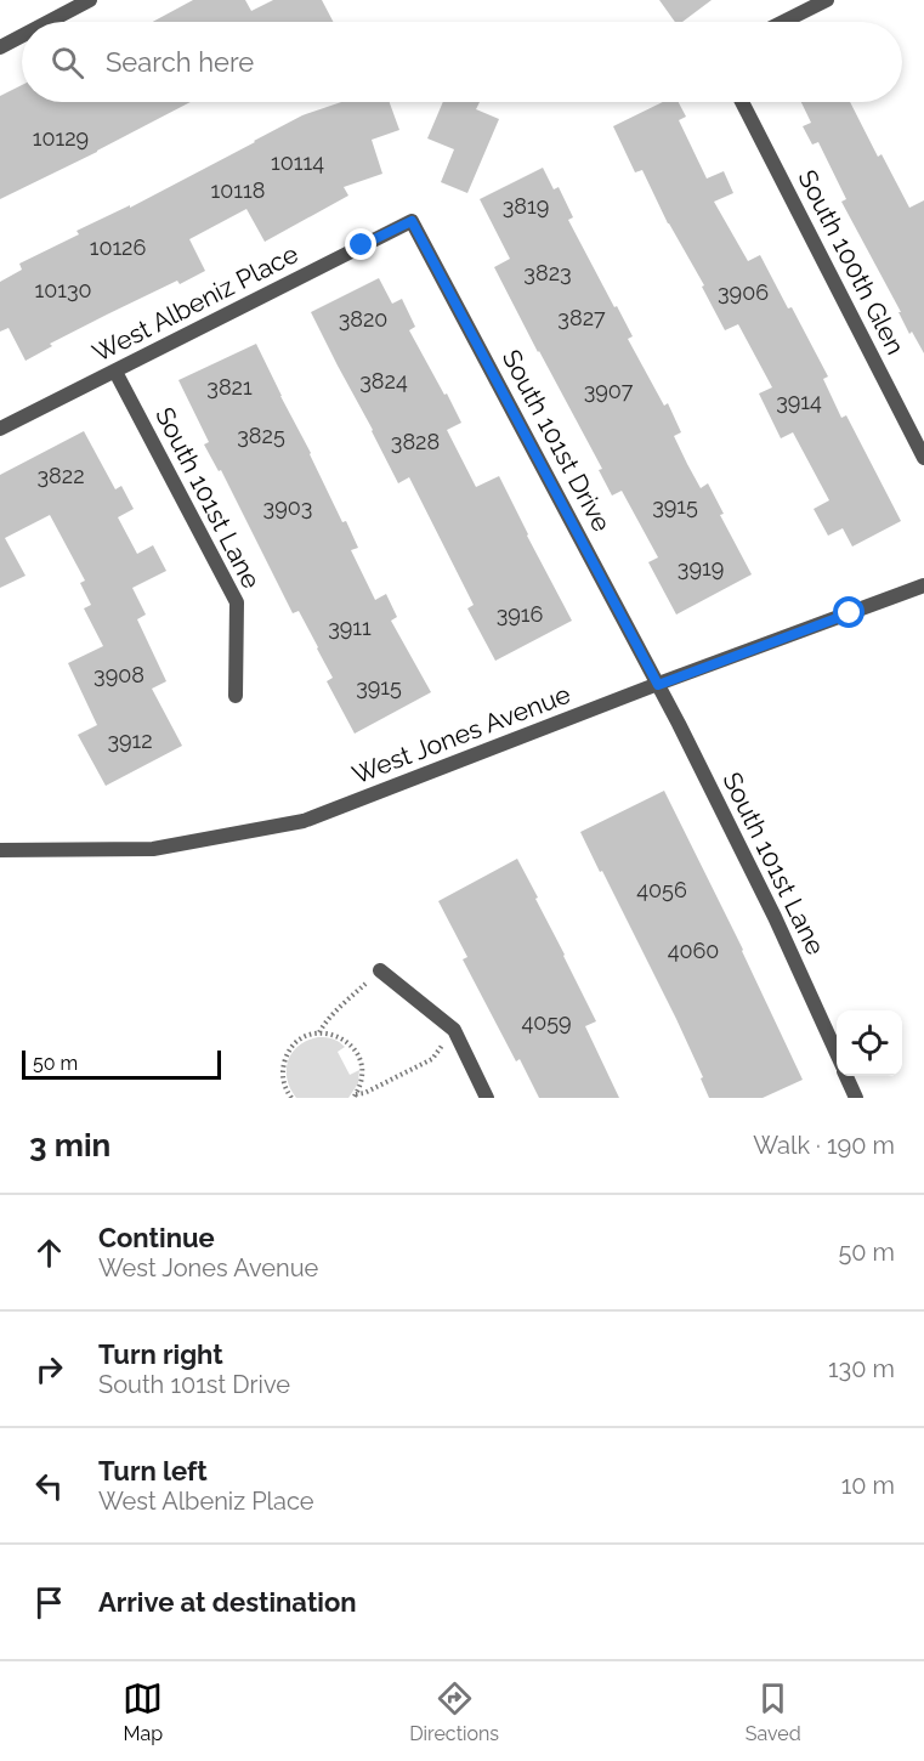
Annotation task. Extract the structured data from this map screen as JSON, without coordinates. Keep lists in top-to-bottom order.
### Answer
{
  "streets": {
    "street": [
      "South 100th Glen",
      "West Albeniz Place",
      "South 101st Drive",
      "South 101st Lane",
      "West Jones Avenue"
    ]
  },
  "crossings": [
    ["West Albeniz Place", "South 101st Drive"],
    ["West Albeniz Place", "South 101st Lane"],
    ["South 101st Drive", "South 101st Lane"],
    ["South 101st Drive", "West Jones Avenue"],
    ["South 101st Lane", "West Jones Avenue"]
  ],
  "house_numbers": [
    "10129",
    "10114",
    "10118",
    "3819",
    "10126",
    "3823",
    "10130",
    "3906",
    "3827",
    "3820",
    "3824",
    "3821",
    "3907",
    "3914",
    "3825",
    "3828",
    "3822",
    "3915",
    "3903",
    "3919",
    "3916",
    "3911",
    "3908",
    "3915",
    "3912",
    "4056",
    "4060",
    "4059"
  ],
  "scale_bar": "50 m",
  "page": {
    "search": "Search here",
    "scale": "50 m",
    "heading": ["3 min", "Walk · 190 m"],
    "list": [
      ["Continue", "West Jones Avenue", "50 m"],
      ["Turn right", "South 101st Drive", "130 m"],
      ["Turn left", "West Albeniz Place", "10 m"],
      "Arrive at destination"
    ],
    "nav": ["Map", "Directions", "Saved"]
  }
}
